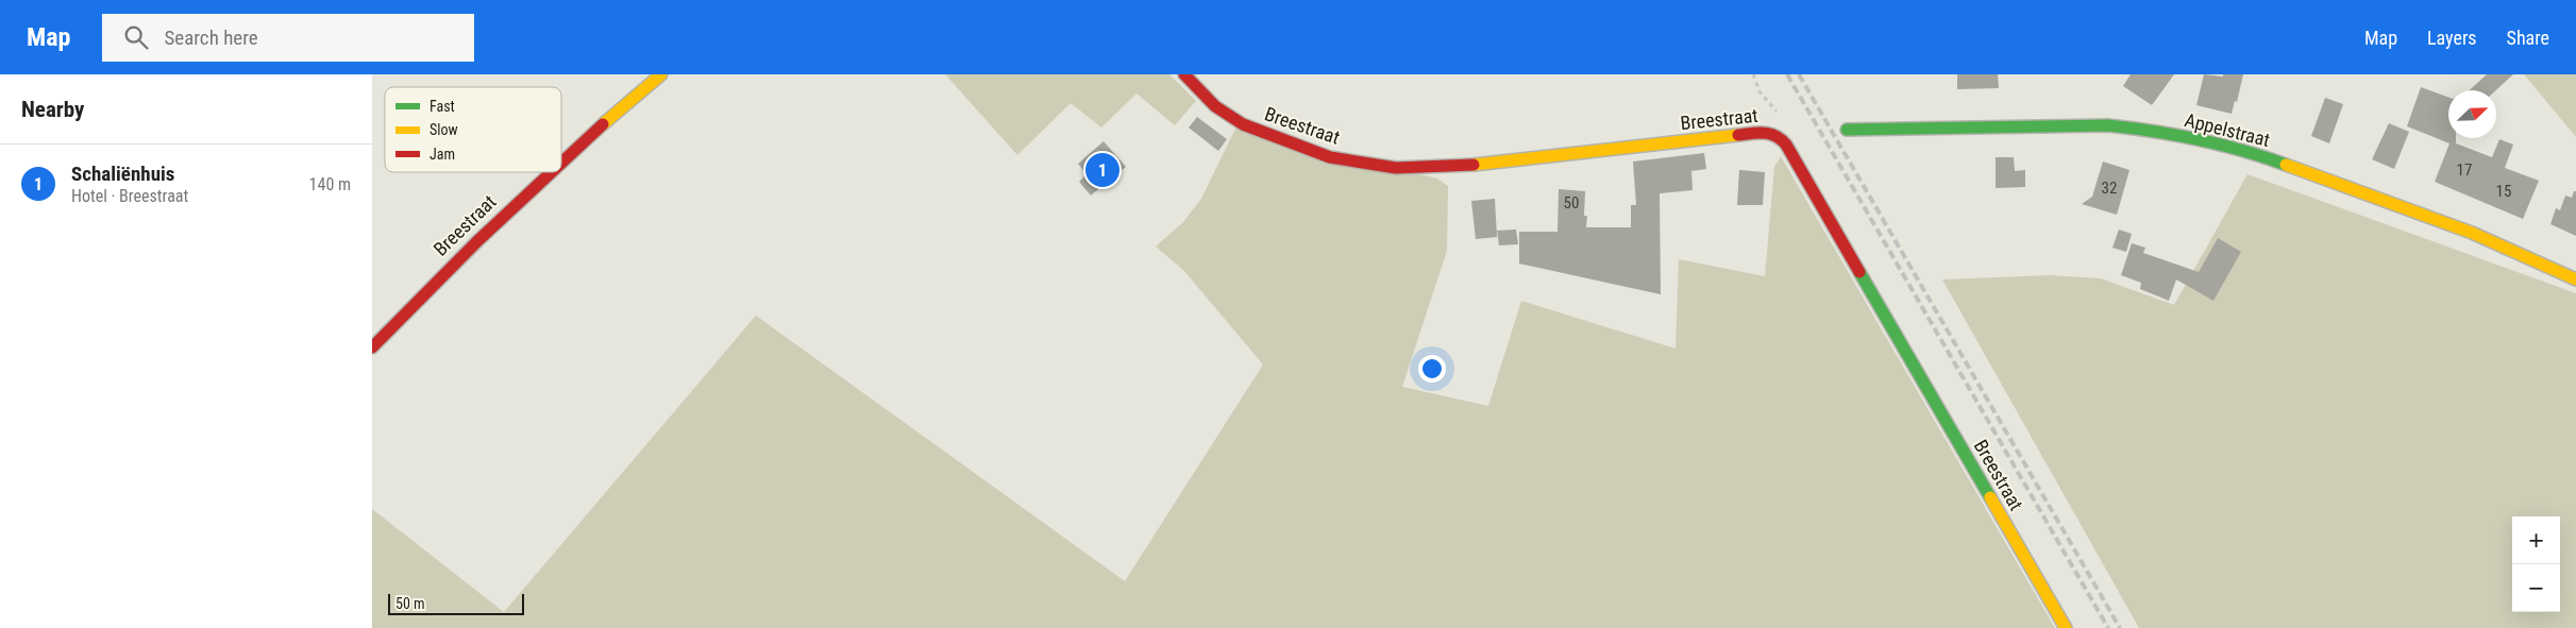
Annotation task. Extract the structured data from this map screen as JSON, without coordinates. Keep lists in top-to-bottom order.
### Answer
{
  "streets": {
    "street": ["Breestraat", "Appelstraat"]
  },
  "house_numbers": [
    "17",
    "32",
    "15",
    "50"
  ],
  "legend": ["Fast", "Slow", "Jam"],
  "scale_bar": "50 m",
  "north": "top right",
  "page": {
    "header": "Map",
    "search": "Search here",
    "nav": ["Map", "Layers", "Share"],
    "heading": "Nearby",
    "list": [
      {
        "mark": "1",
        "name": "Schaliënhuis",
        "note": "Hotel · Breestraat",
        "value": "140 m"
      }
    ],
    "pins": "1",
    "map_buttons": ["+", "−"],
    "scale": "50 m"
  }
}
